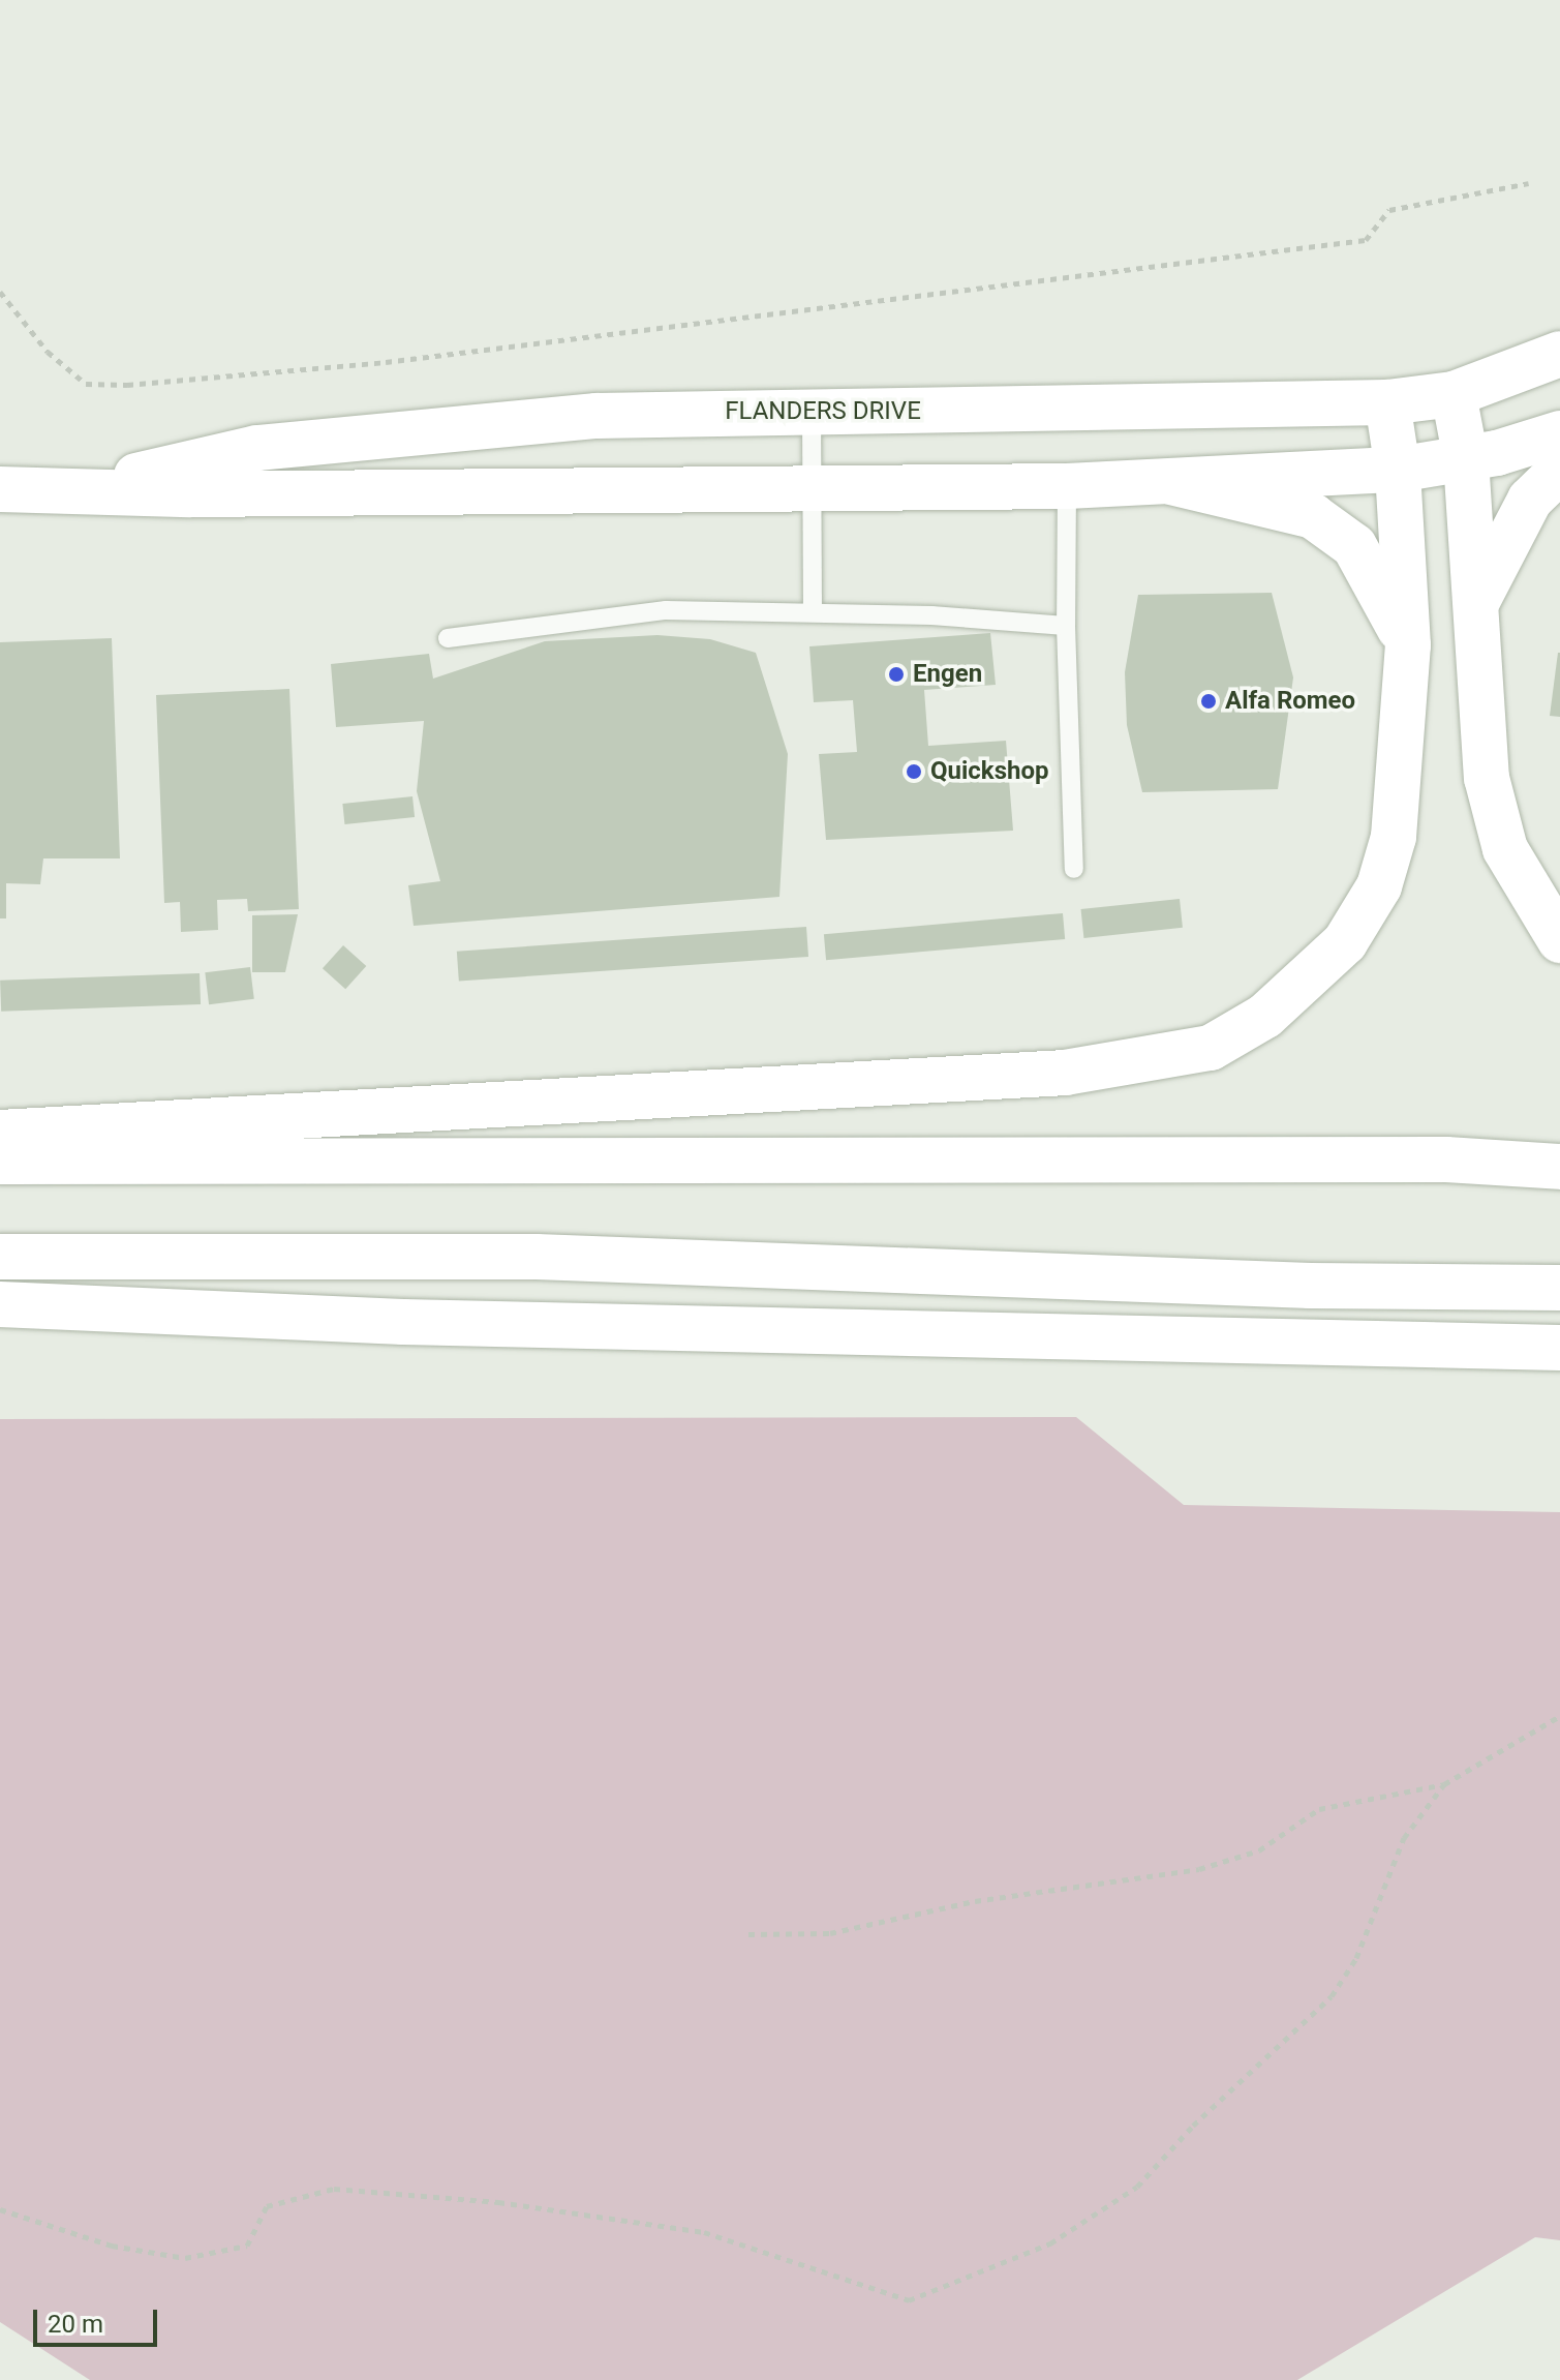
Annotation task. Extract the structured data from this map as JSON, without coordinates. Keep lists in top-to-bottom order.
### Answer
{
  "streets": {
    "main road": ["FLANDERS DRIVE"]
  },
  "places": ["Engen", "Alfa Romeo", "Quickshop"],
  "scale_bar": "20 m"
}
